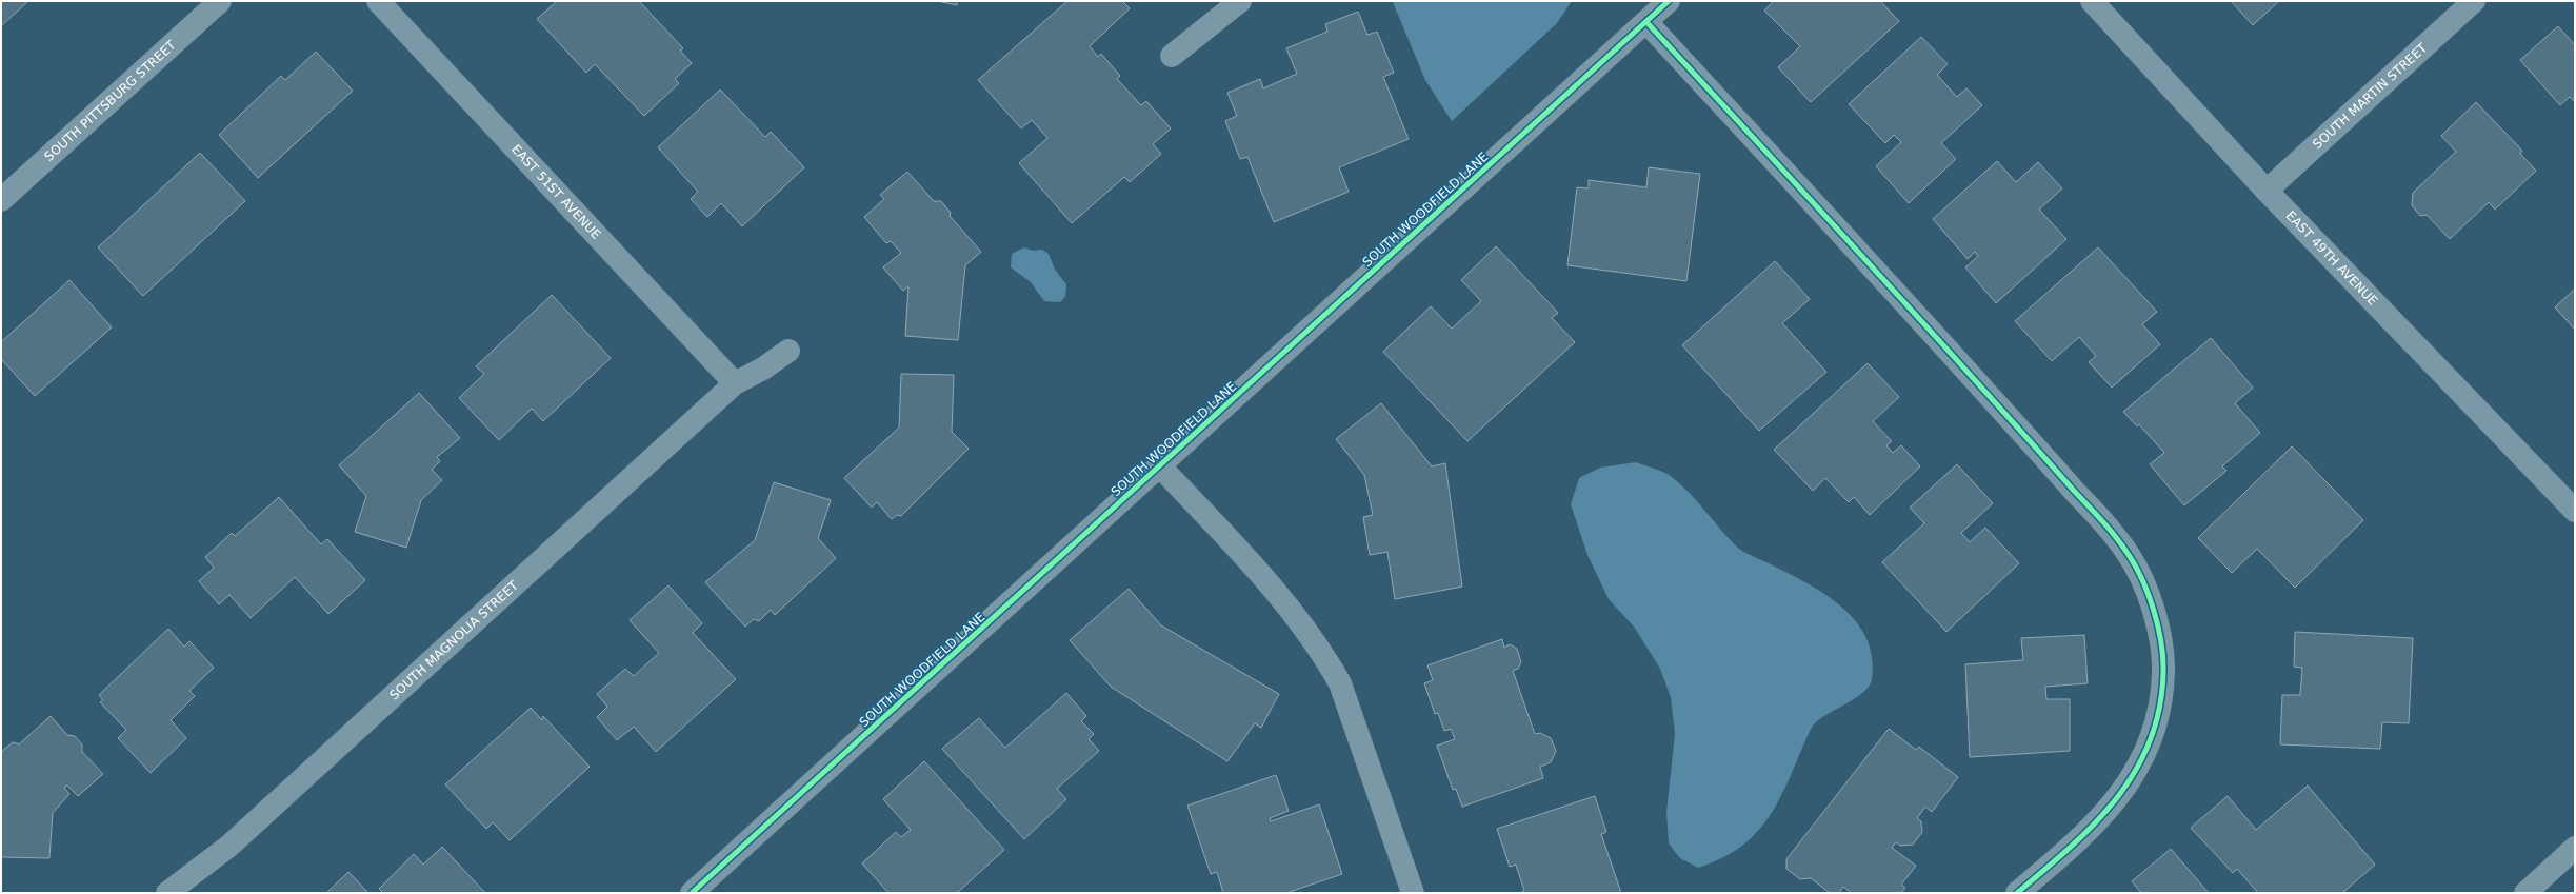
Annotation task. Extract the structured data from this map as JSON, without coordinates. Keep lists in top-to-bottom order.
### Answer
{
  "streets": {
    "street": [
      "SOUTH MARTIN STREET",
      "SOUTH PITTSBURG STREET",
      "EAST 51ST AVENUE",
      "SOUTH WOODFIELD LANE",
      "EAST 49TH AVENUE",
      "SOUTH MAGNOLIA STREET"
    ]
  },
  "crossings": [
    ["SOUTH MARTIN STREET", "EAST 49TH AVENUE"],
    ["EAST 51ST AVENUE", "SOUTH MAGNOLIA STREET"]
  ]
}
